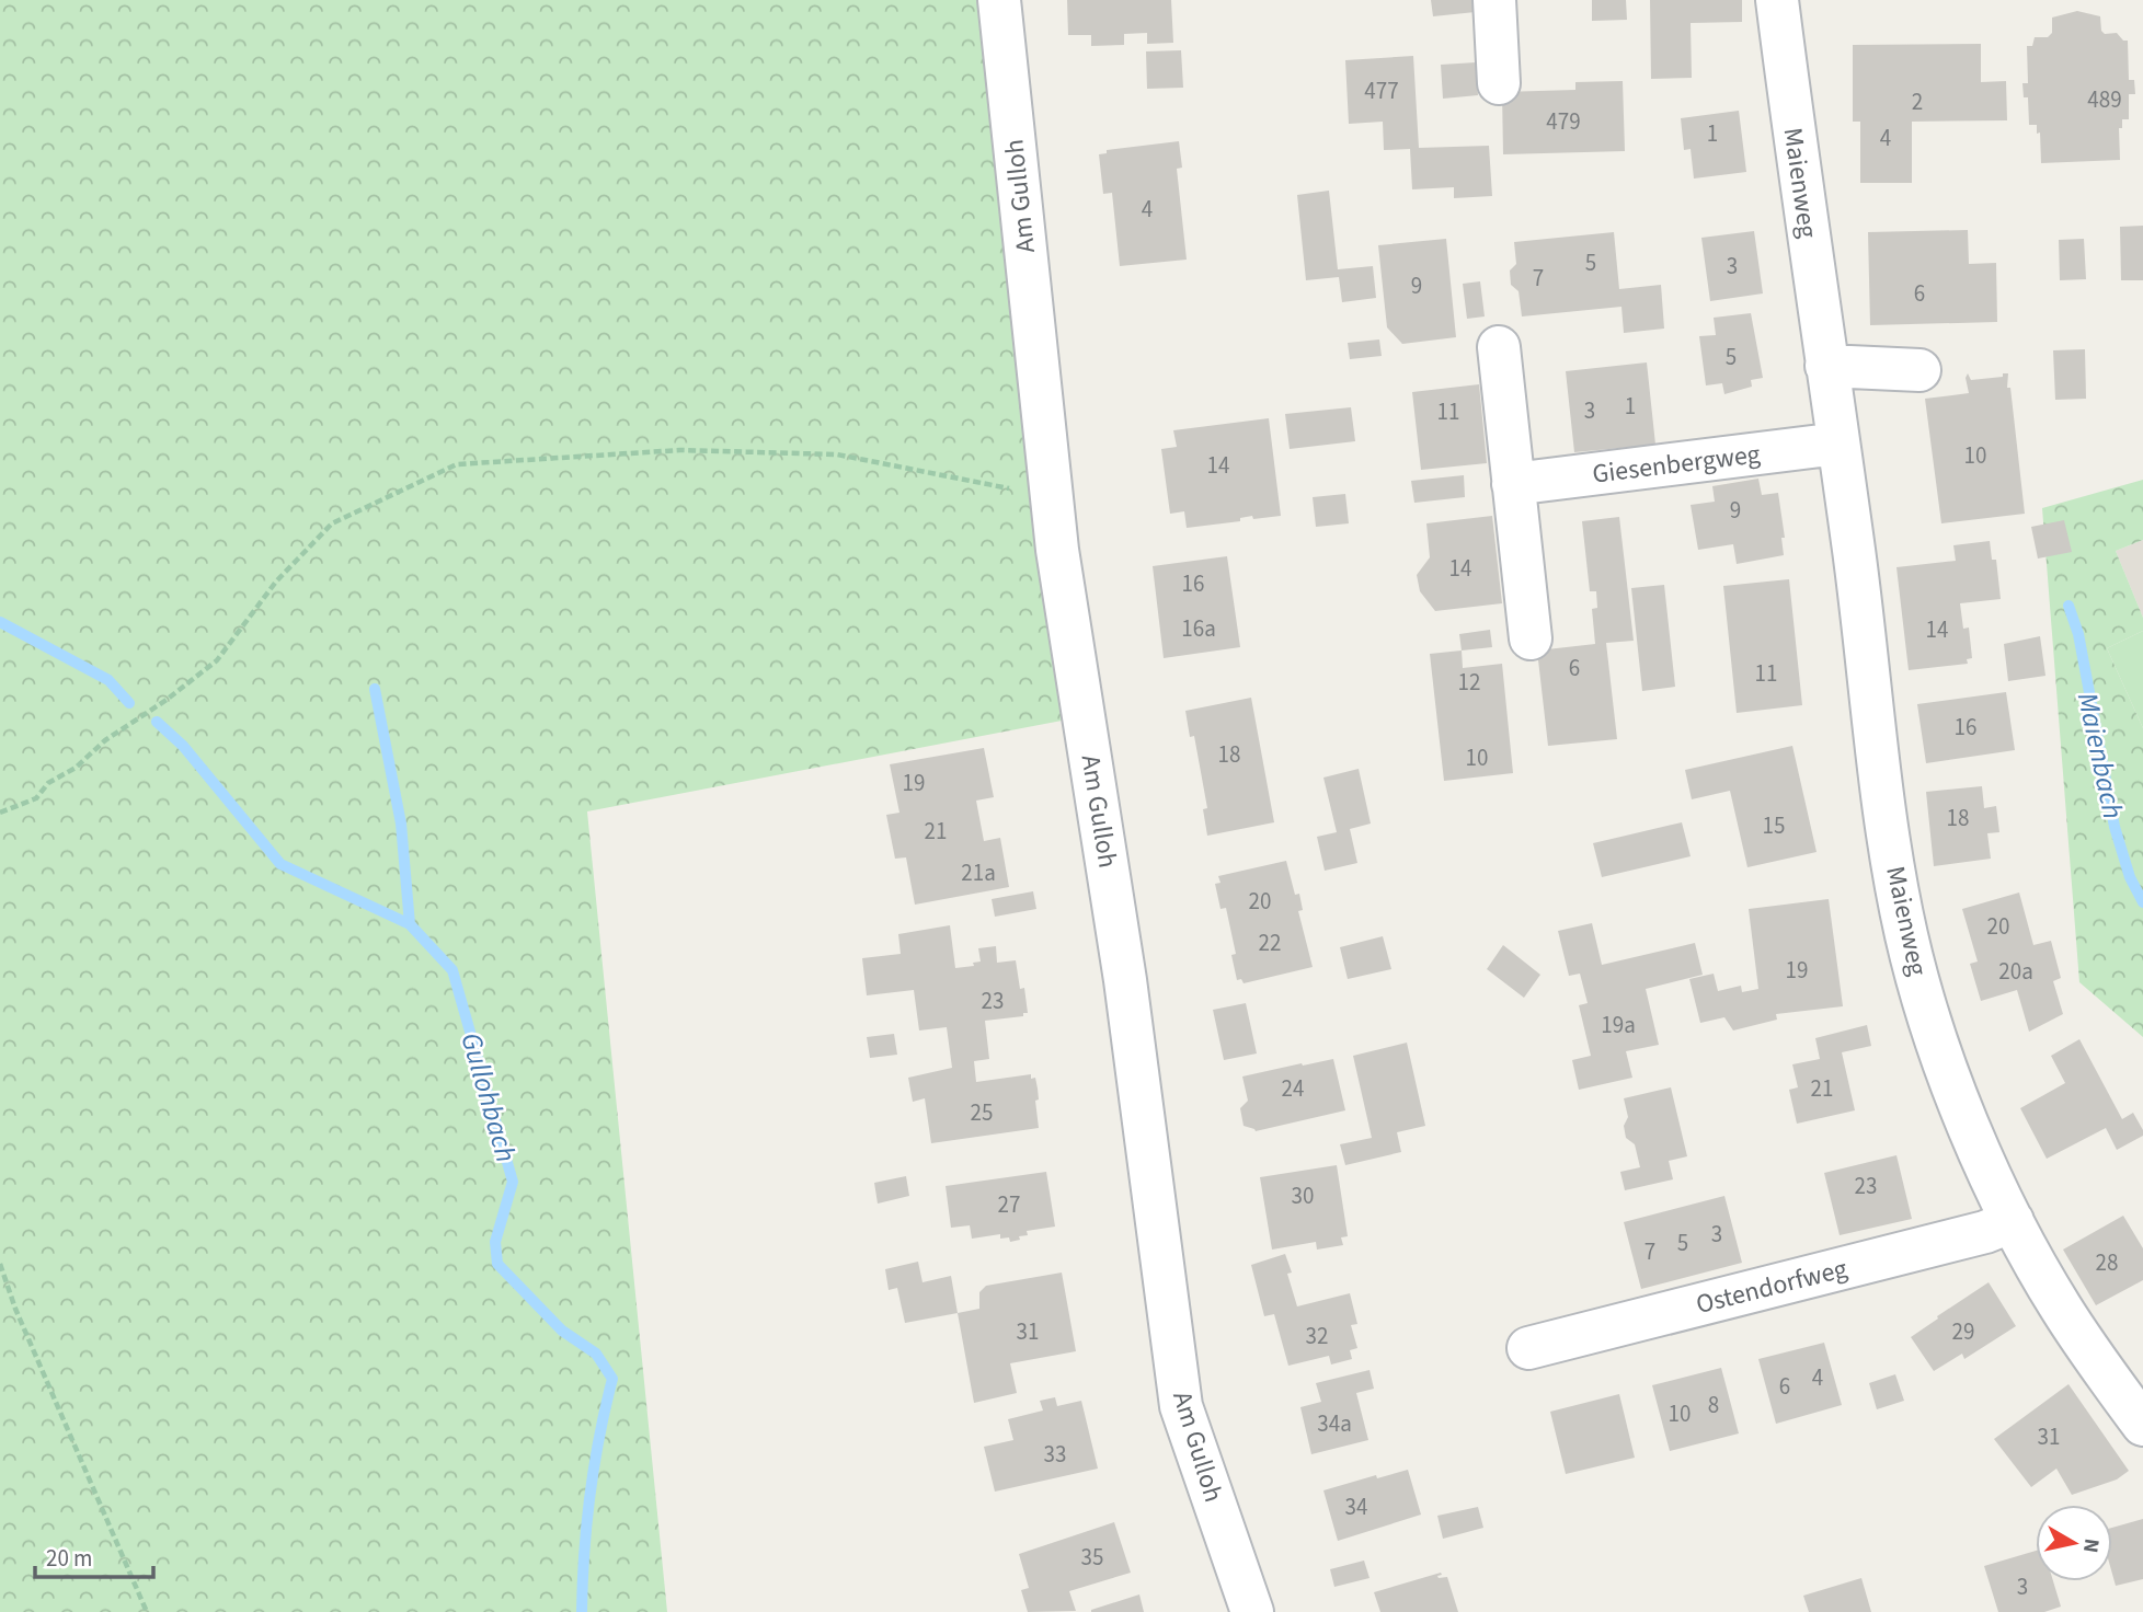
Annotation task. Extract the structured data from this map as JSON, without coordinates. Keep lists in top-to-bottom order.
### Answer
{
  "streets": {
    "street": [
      "Maienweg",
      "Am Gulloh",
      "Giesenbergweg",
      "Ostendorfweg"
    ]
  },
  "crossings": [
    ["Maienweg", "Giesenbergweg"],
    ["Maienweg", "Ostendorfweg"]
  ],
  "water": ["Maienbach", "Gullohbach"],
  "house_numbers": [
    "477",
    "489",
    "2",
    "479",
    "1",
    "4",
    "4",
    "5",
    "3",
    "7",
    "9",
    "6",
    "5",
    "1",
    "3",
    "11",
    "10",
    "14",
    "9",
    "14",
    "16",
    "16a",
    "14",
    "6",
    "11",
    "12",
    "16",
    "18",
    "10",
    "19",
    "18",
    "15",
    "21",
    "21a",
    "20",
    "20",
    "22",
    "19",
    "20a",
    "23",
    "19a",
    "24",
    "21",
    "25",
    "23",
    "30",
    "27",
    "3",
    "5",
    "7",
    "28",
    "31",
    "29",
    "32",
    "4",
    "6",
    "8",
    "10",
    "34a",
    "31",
    "33",
    "34",
    "35",
    "3"
  ],
  "scale_bar": "20 m",
  "north": "right"
}
